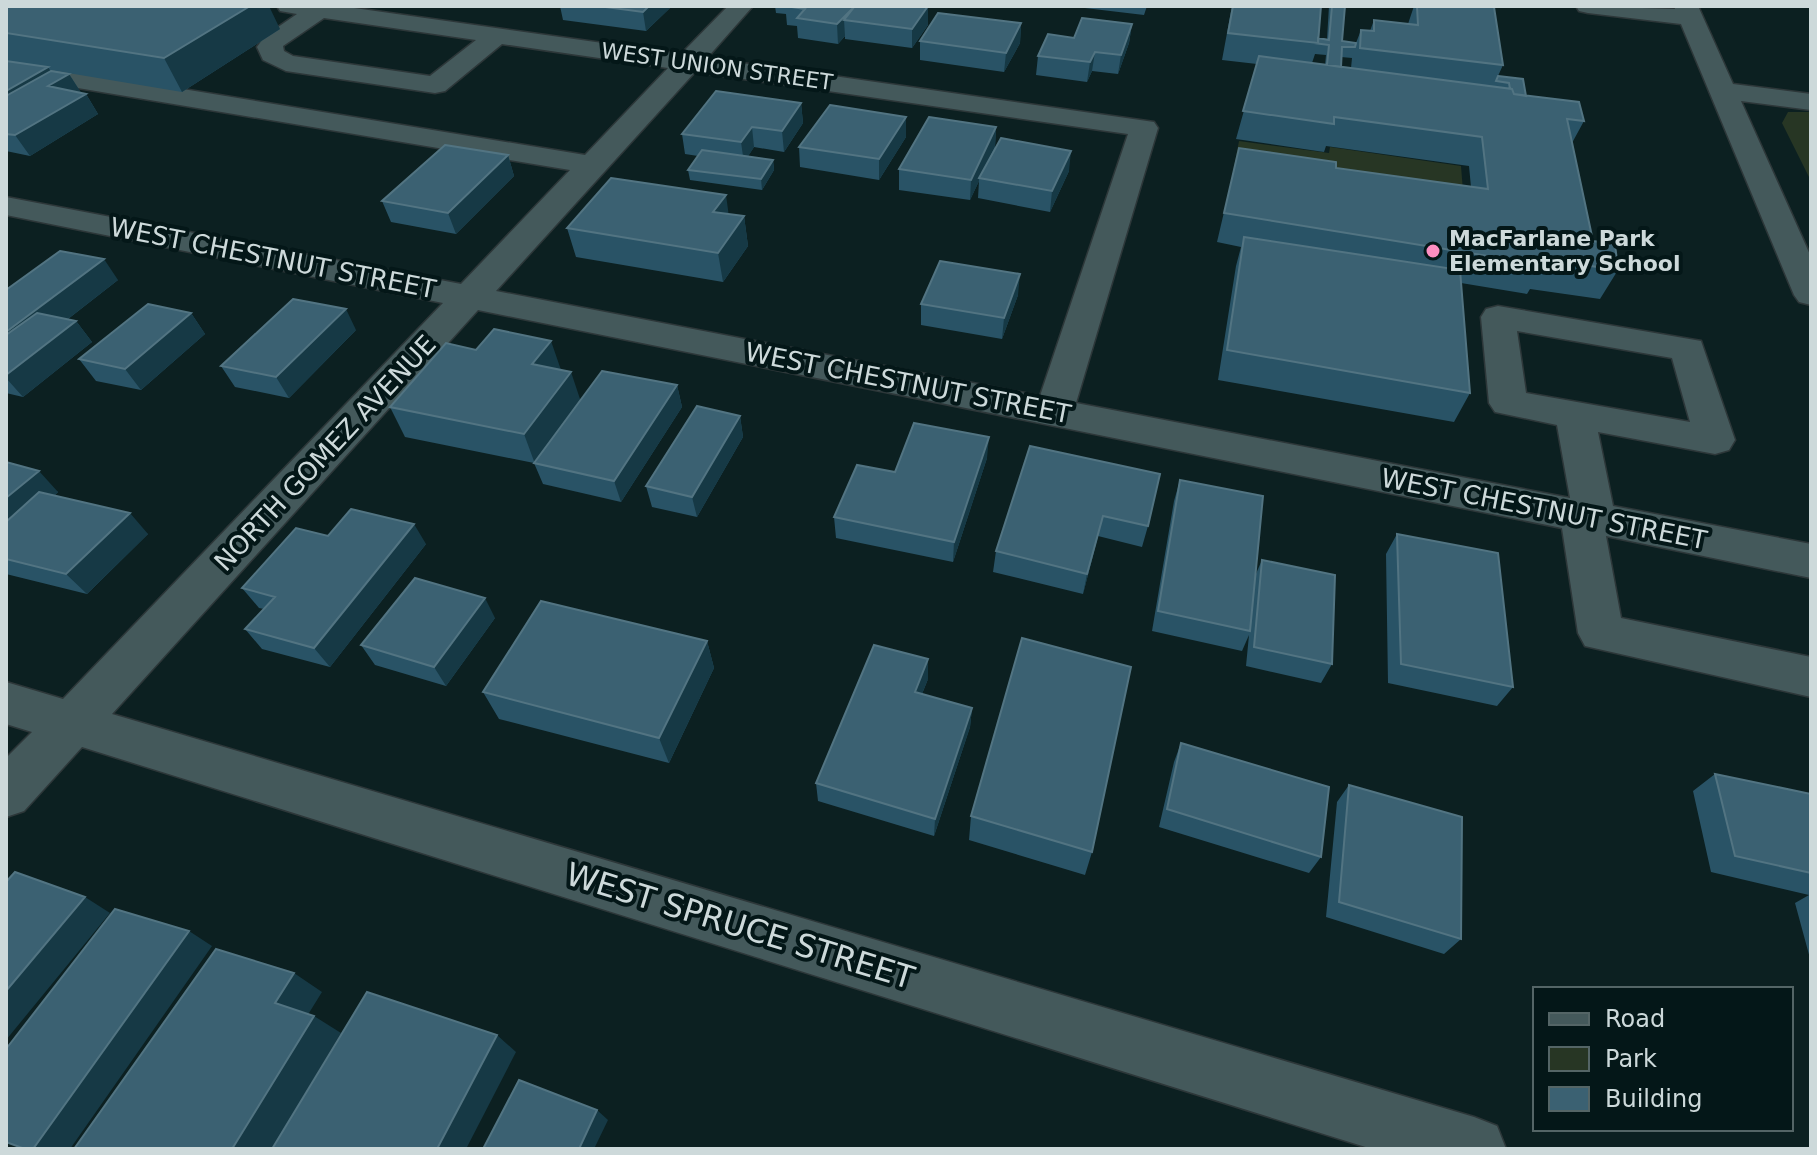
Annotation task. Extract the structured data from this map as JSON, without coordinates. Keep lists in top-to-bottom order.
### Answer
{
  "streets": {
    "street": [
      "WEST UNION STREET",
      "WEST CHESTNUT STREET",
      "NORTH GOMEZ AVENUE",
      "WEST SPRUCE STREET"
    ]
  },
  "crossings": [
    ["WEST UNION STREET", "WEST CHESTNUT STREET"],
    ["WEST UNION STREET", "NORTH GOMEZ AVENUE"],
    ["WEST CHESTNUT STREET", "NORTH GOMEZ AVENUE"],
    ["NORTH GOMEZ AVENUE", "WEST SPRUCE STREET"]
  ],
  "places": ["MacFarlane Park Elementary School"],
  "legend": ["Road", "Park", "Building"]
}
